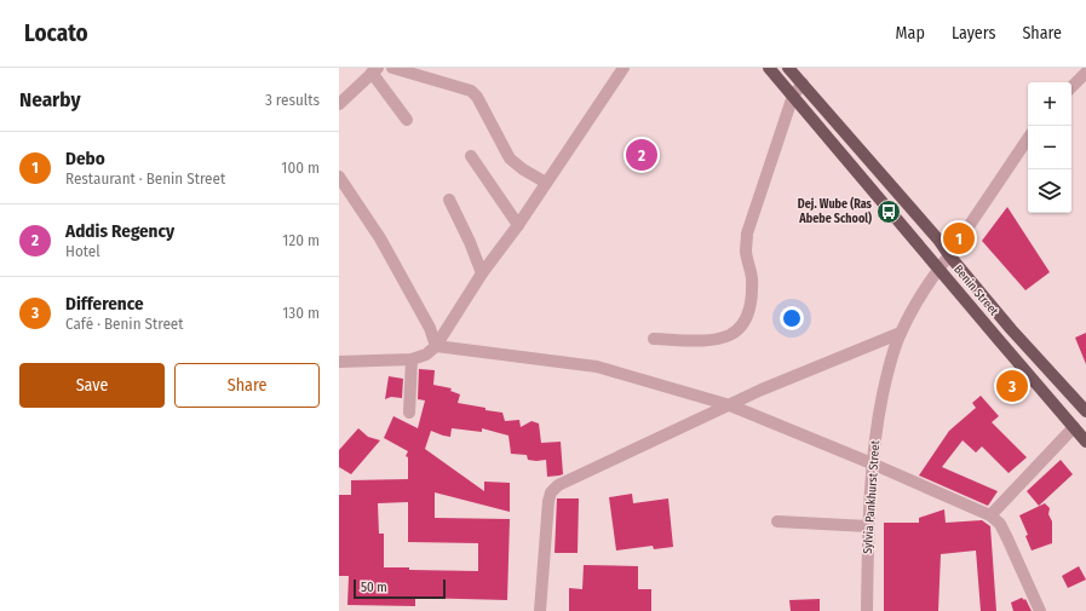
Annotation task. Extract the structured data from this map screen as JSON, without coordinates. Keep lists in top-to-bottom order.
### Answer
{
  "streets": {
    "main road": ["Benin Street"],
    "street": ["Sylvia Pankhurst Street"]
  },
  "crossings": [
    ["Benin Street", "Sylvia Pankhurst Street"]
  ],
  "places": {
    "bus stop": ["Dej. Wube (Ras Abebe School)"]
  },
  "scale_bar": "50 m",
  "page": {
    "header": "Locato",
    "nav": ["Map", "Layers", "Share"],
    "heading": ["Nearby", "3 results"],
    "map_buttons": ["+", "−"],
    "list": [
      {
        "mark": "1",
        "name": "Debo",
        "note": "Restaurant · Benin Street",
        "value": "100 m"
      },
      {
        "mark": "2",
        "name": "Addis Regency",
        "note": "Hotel",
        "value": "120 m"
      },
      {
        "mark": "3",
        "name": "Difference",
        "note": "Café · Benin Street",
        "value": "130 m"
      }
    ],
    "pins": ["2", "1", "3"],
    "buttons": ["Save", "Share"],
    "scale": "50 m"
  }
}
